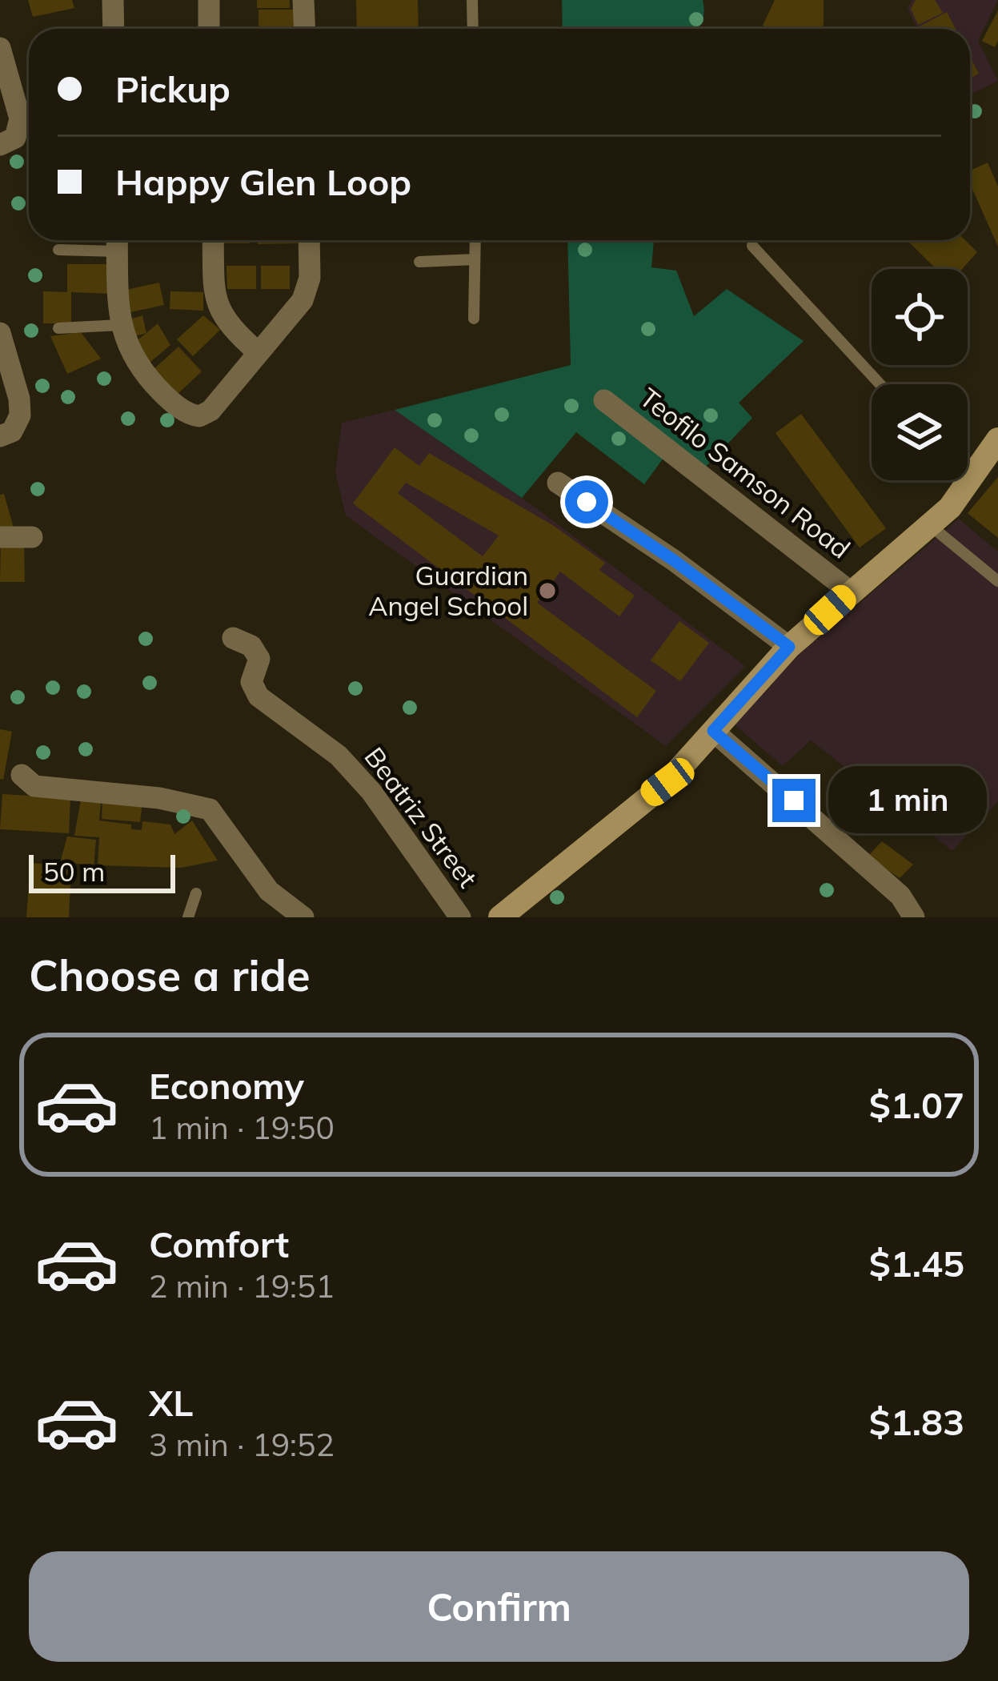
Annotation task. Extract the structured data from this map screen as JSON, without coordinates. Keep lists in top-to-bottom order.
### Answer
{
  "streets": {
    "street": ["Teofilo Samson Road", "Beatriz Street"]
  },
  "places": ["Guardian Angel School"],
  "scale_bar": "50 m",
  "page": {
    "banner": ["Pickup", "Happy Glen Loop"],
    "bubble": "1 min",
    "scale": "50 m",
    "heading": "Choose a ride",
    "list": [
      {
        "name": "Economy",
        "note": "1 min · 19:50",
        "value": "$1.07"
      },
      {
        "name": "Comfort",
        "note": "2 min · 19:51",
        "value": "$1.45"
      },
      {
        "name": "XL",
        "note": "3 min · 19:52",
        "value": "$1.83"
      }
    ],
    "buttons": "Confirm"
  }
}
